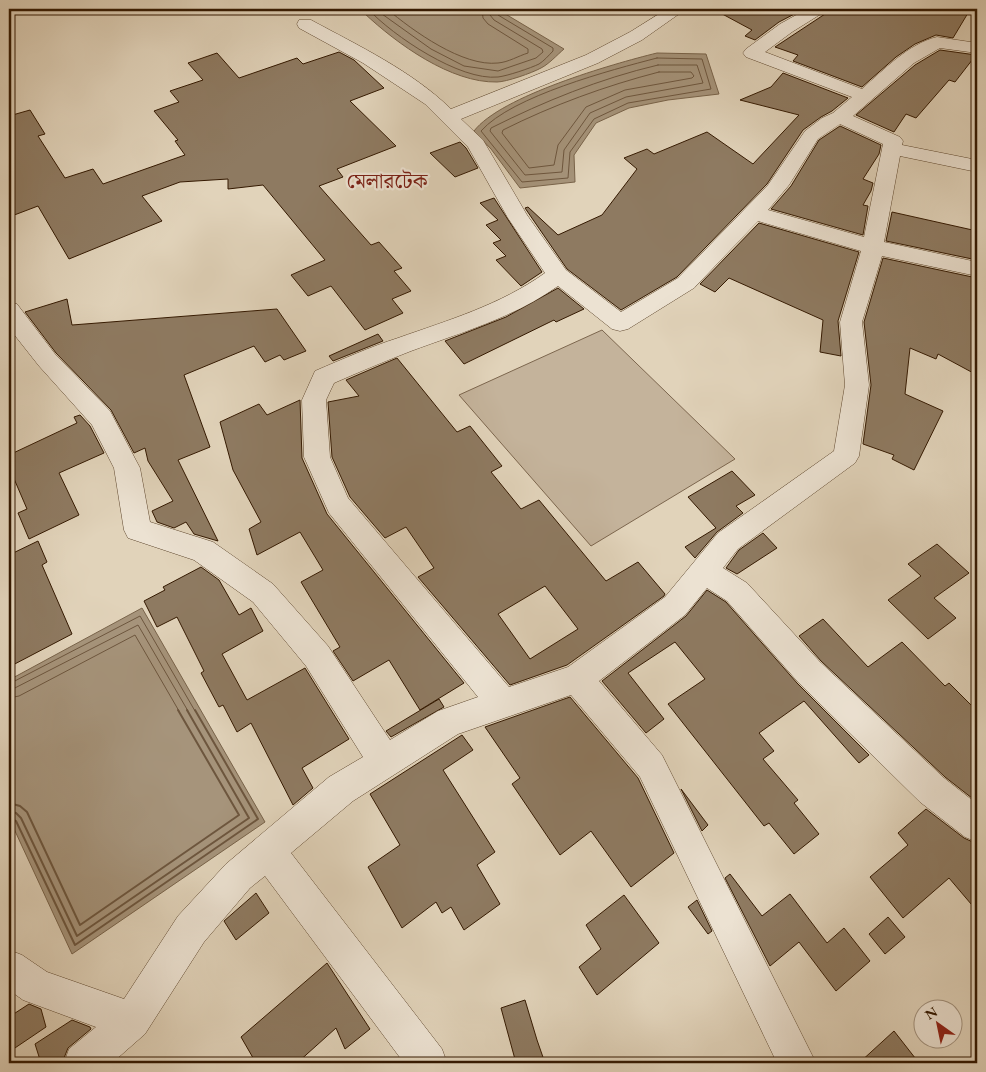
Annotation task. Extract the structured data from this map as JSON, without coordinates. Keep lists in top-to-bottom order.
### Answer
{
  "districts": ["মেলারটেক"],
  "north": "top left"
}
